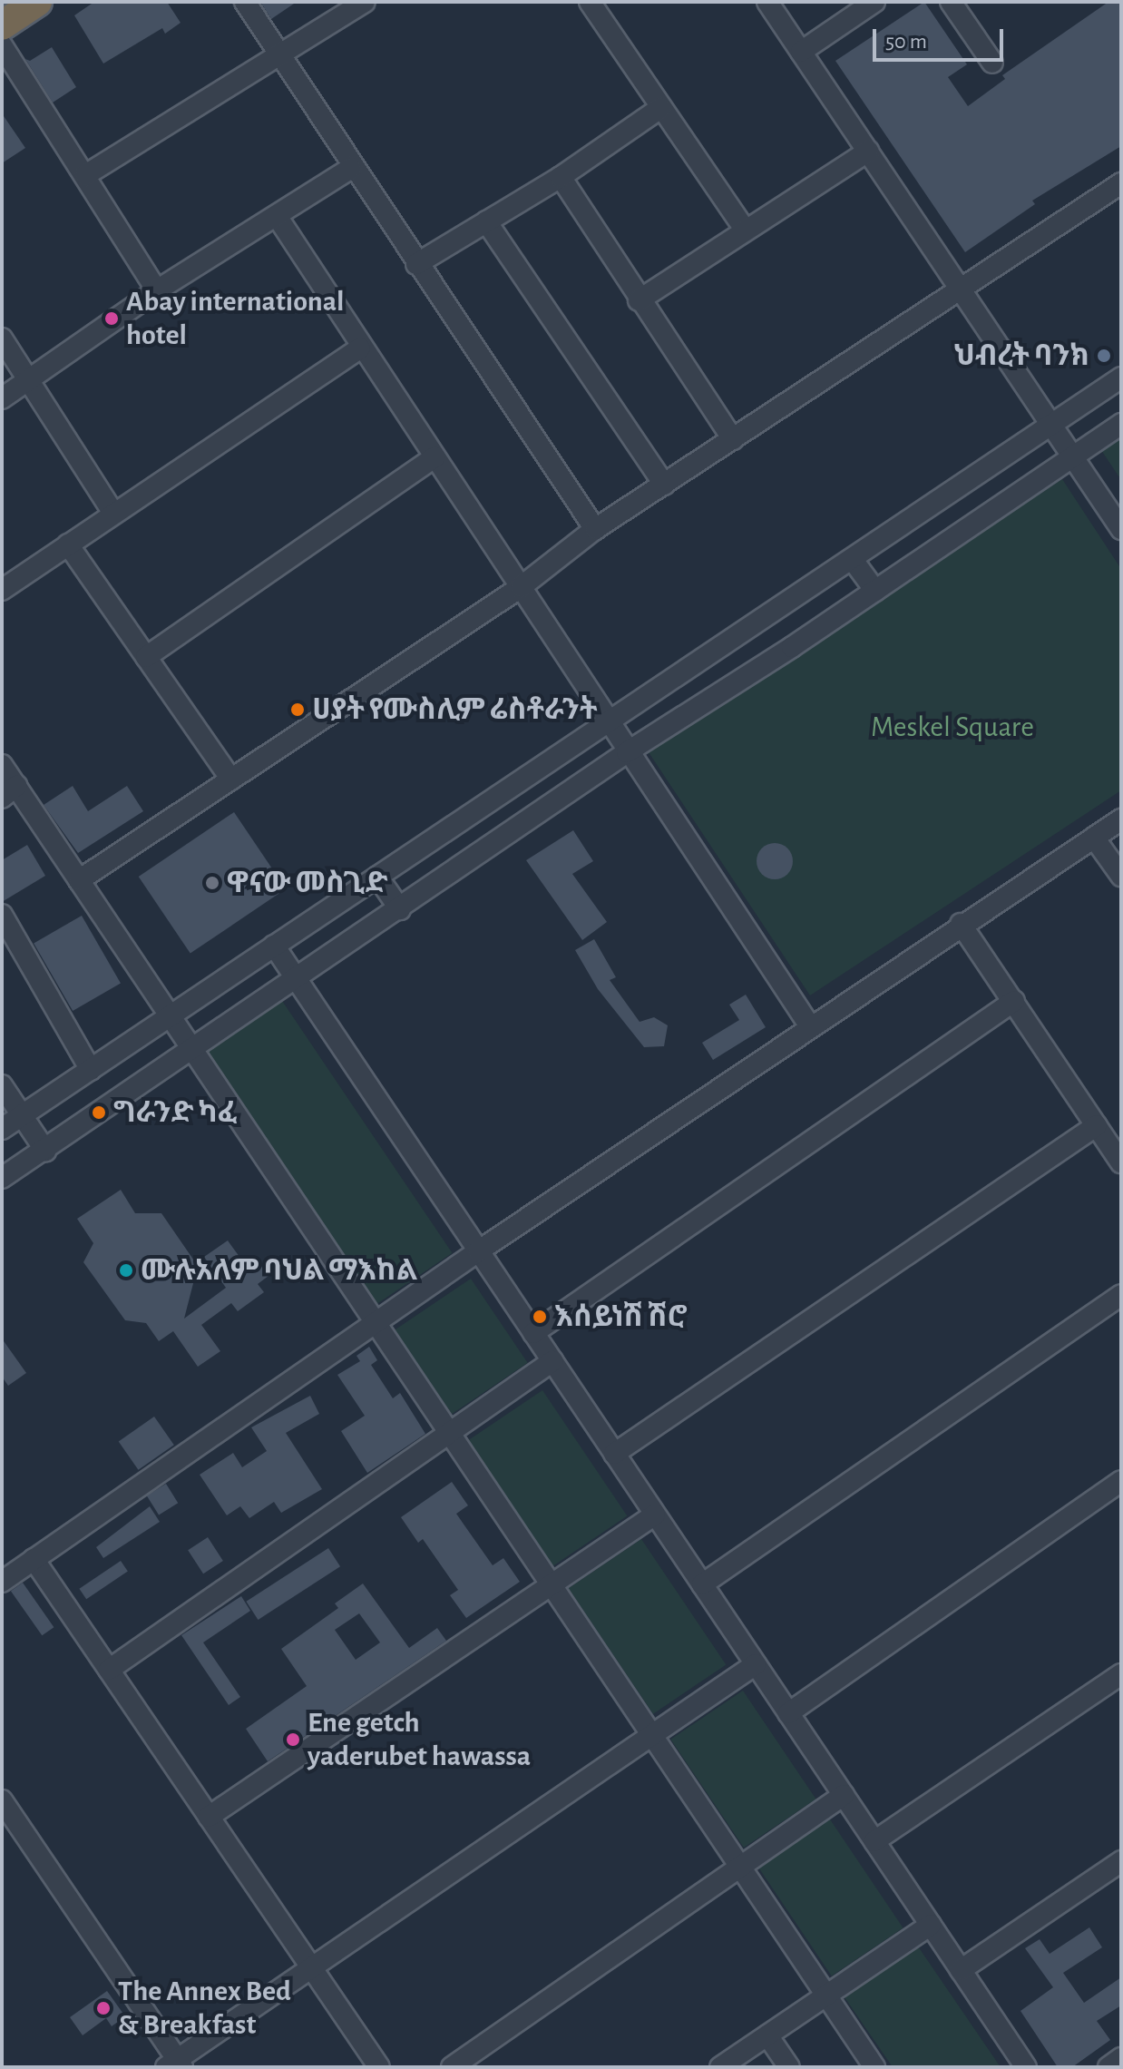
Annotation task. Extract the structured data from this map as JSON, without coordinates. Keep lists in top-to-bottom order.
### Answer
{
  "parks": ["Meskel Square"],
  "places": [
    "Abay international hotel",
    "ህብረት ባንክ",
    "ሀያት የሙስሊም ሬስቶራንት",
    "ዋናው መስጊድ",
    "ግራንድ ካፈ",
    "ሙሉአለም ባህል ማእከል",
    "እሰይነሽ ሽሮ",
    "Ene getch yaderubet hawassa",
    "The Annex Bed & Breakfast"
  ],
  "scale_bar": "50 m"
}
